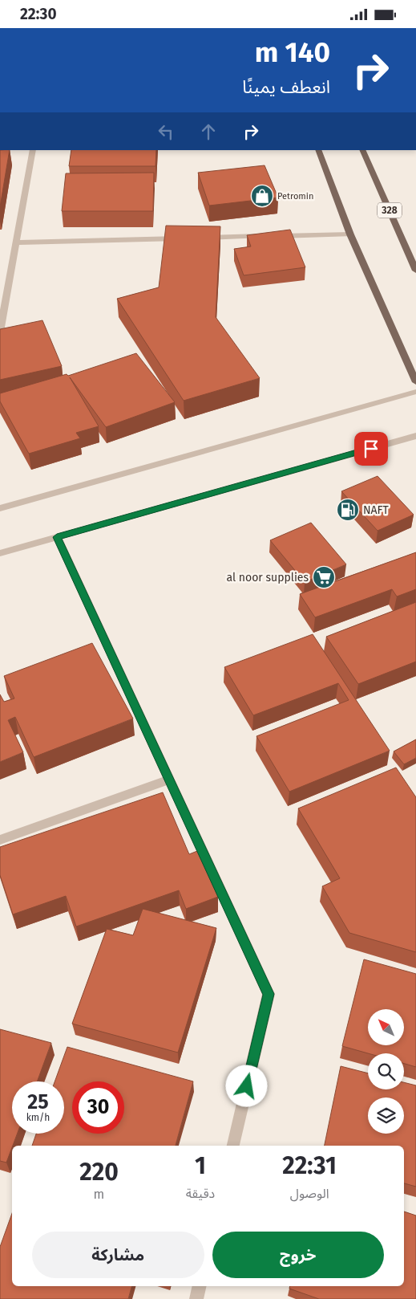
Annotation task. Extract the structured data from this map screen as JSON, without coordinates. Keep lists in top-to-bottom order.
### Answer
{
  "streets": {
    "main road": ["328"]
  },
  "places": {
    "shop": ["Petromin"],
    "fuel station": ["NAFT"],
    "supermarket": ["al noor supplies"]
  },
  "north": "top left",
  "page": {
    "status": "22:30",
    "turn": ["140 m", "انعطف يمينًا"],
    "speed": "25 km/h",
    "limit": "30",
    "eta": [
      "22:31",
      "الوصول",
      "1",
      "دقيقة",
      "220",
      "m"
    ],
    "buttons": ["خروج", "مشاركة"]
  }
}
